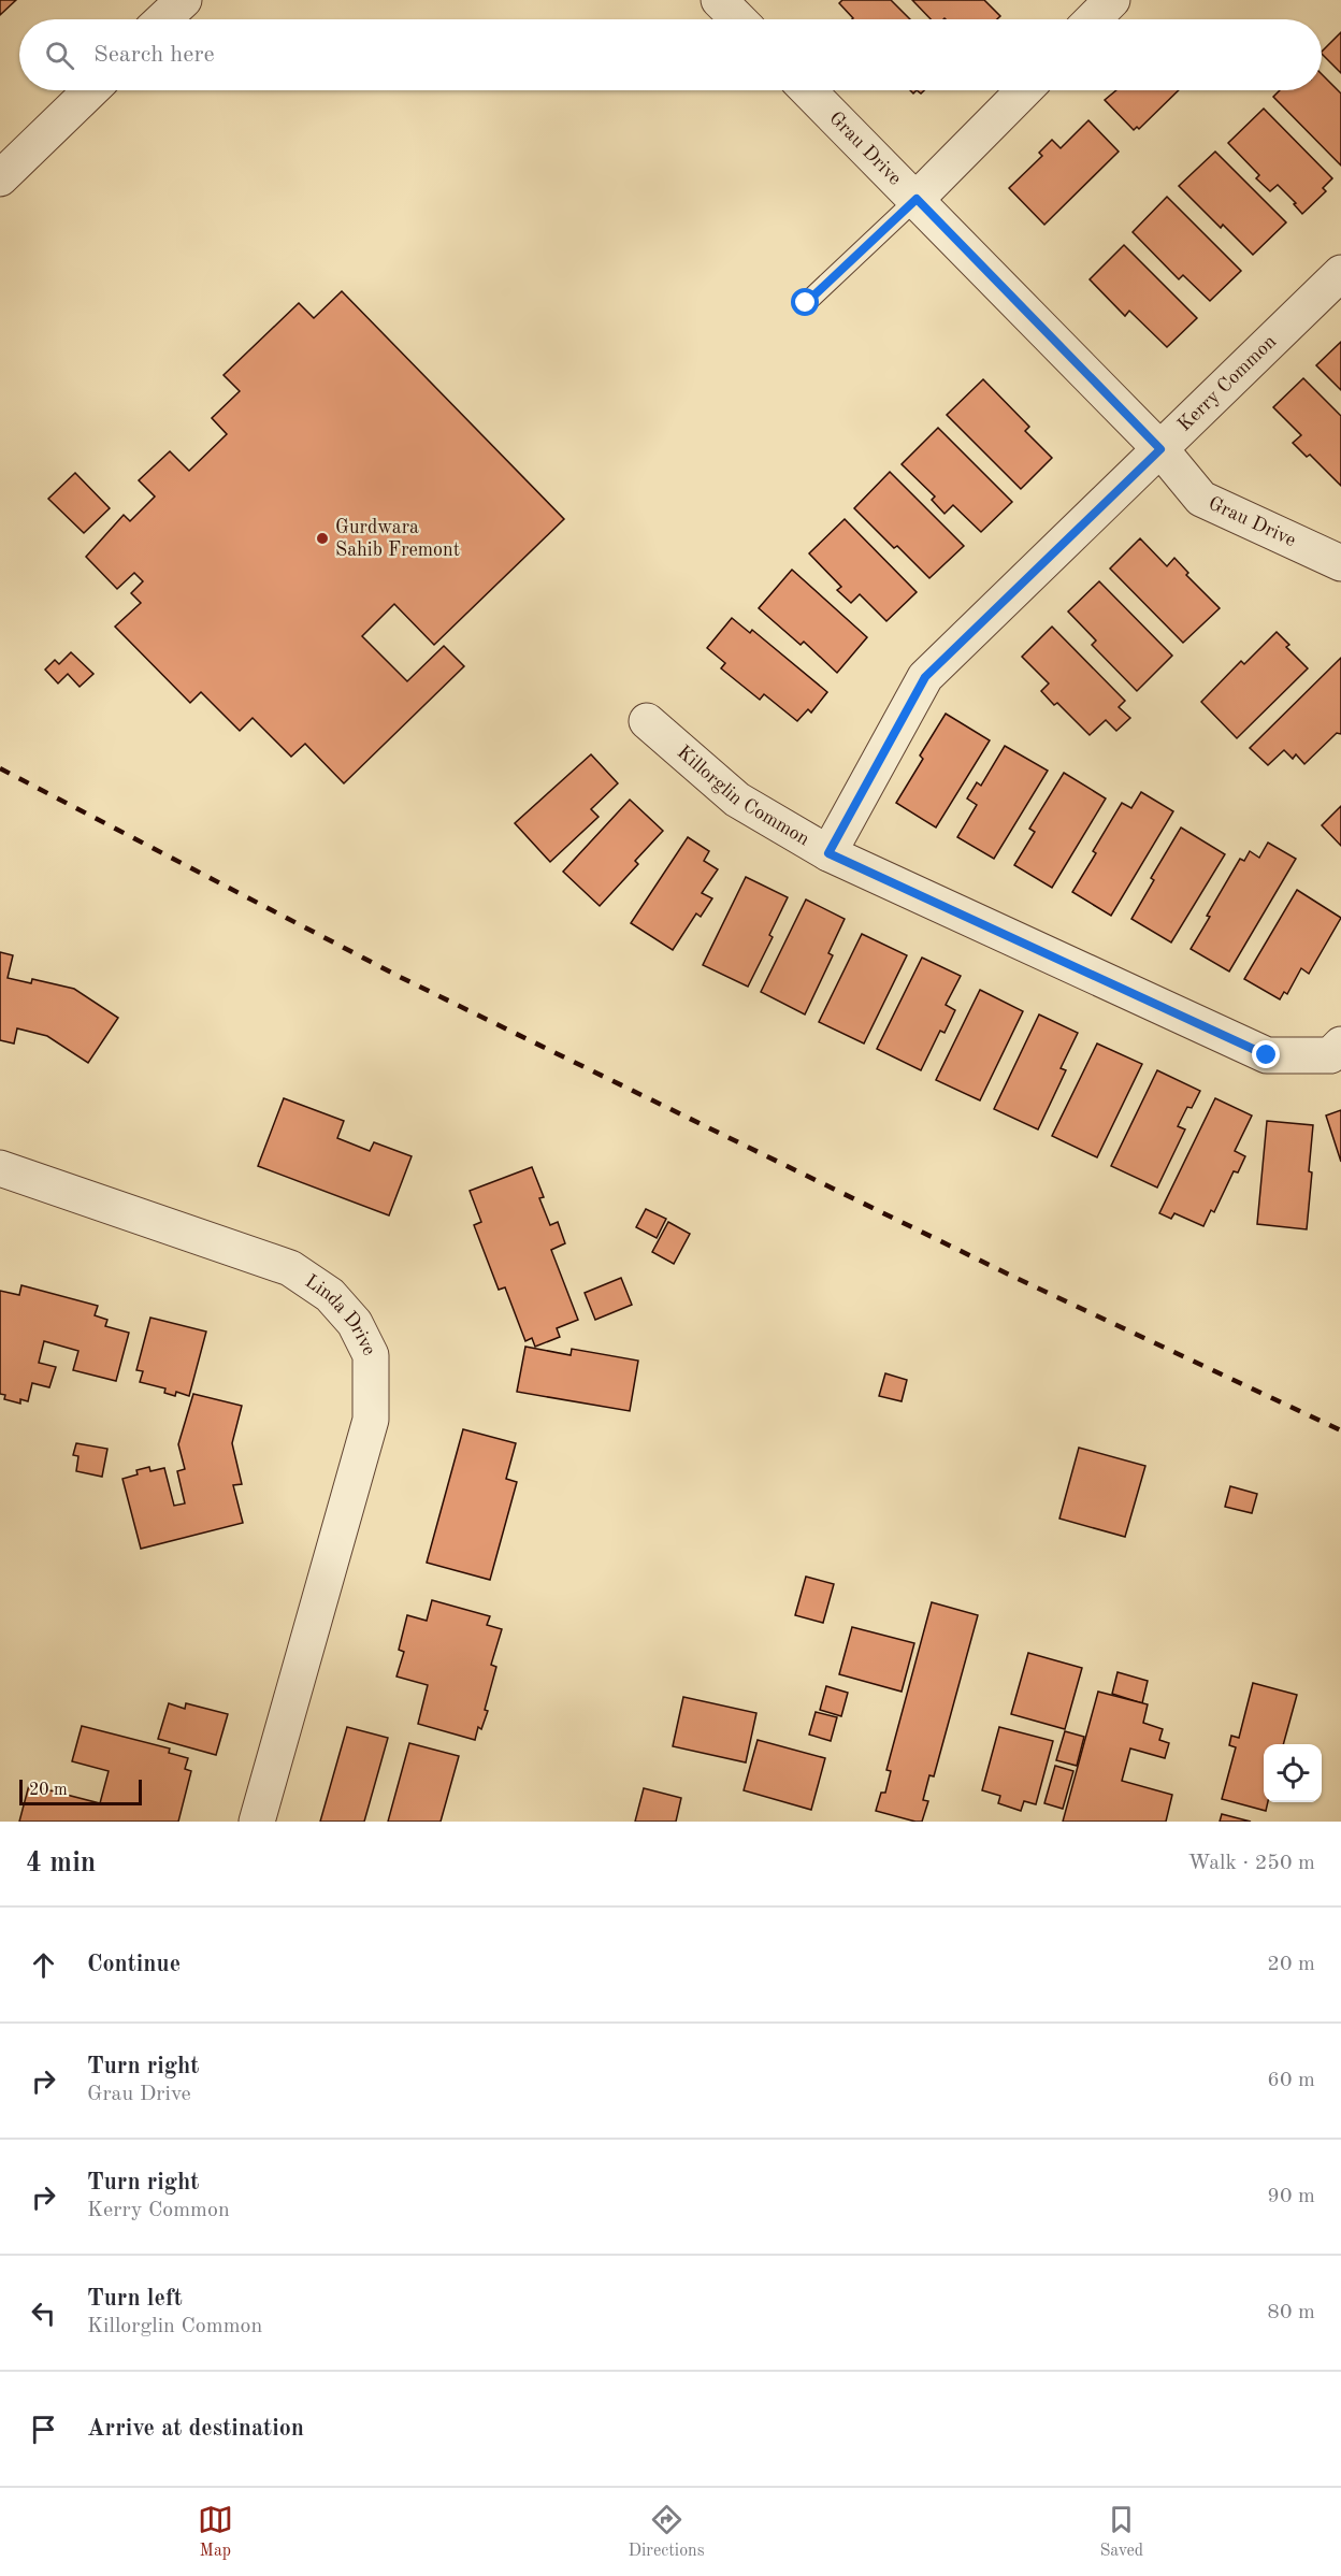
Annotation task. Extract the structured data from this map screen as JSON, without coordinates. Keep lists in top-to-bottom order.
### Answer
{
  "streets": {
    "street": [
      "Grau Drive",
      "Kerry Common",
      "Killorglin Common",
      "Linda Drive"
    ]
  },
  "crossings": [
    ["Grau Drive", "Kerry Common"],
    ["Kerry Common", "Killorglin Common"]
  ],
  "places": ["Gurdwara Sahib Fremont"],
  "scale_bar": "20 m",
  "page": {
    "search": "Search here",
    "scale": "20 m",
    "heading": ["4 min", "Walk · 250 m"],
    "list": [
      ["Continue", "20 m"],
      ["Turn right", "Grau Drive", "60 m"],
      ["Turn right", "Kerry Common", "90 m"],
      ["Turn left", "Killorglin Common", "80 m"],
      "Arrive at destination"
    ],
    "nav": ["Map", "Directions", "Saved"]
  }
}
